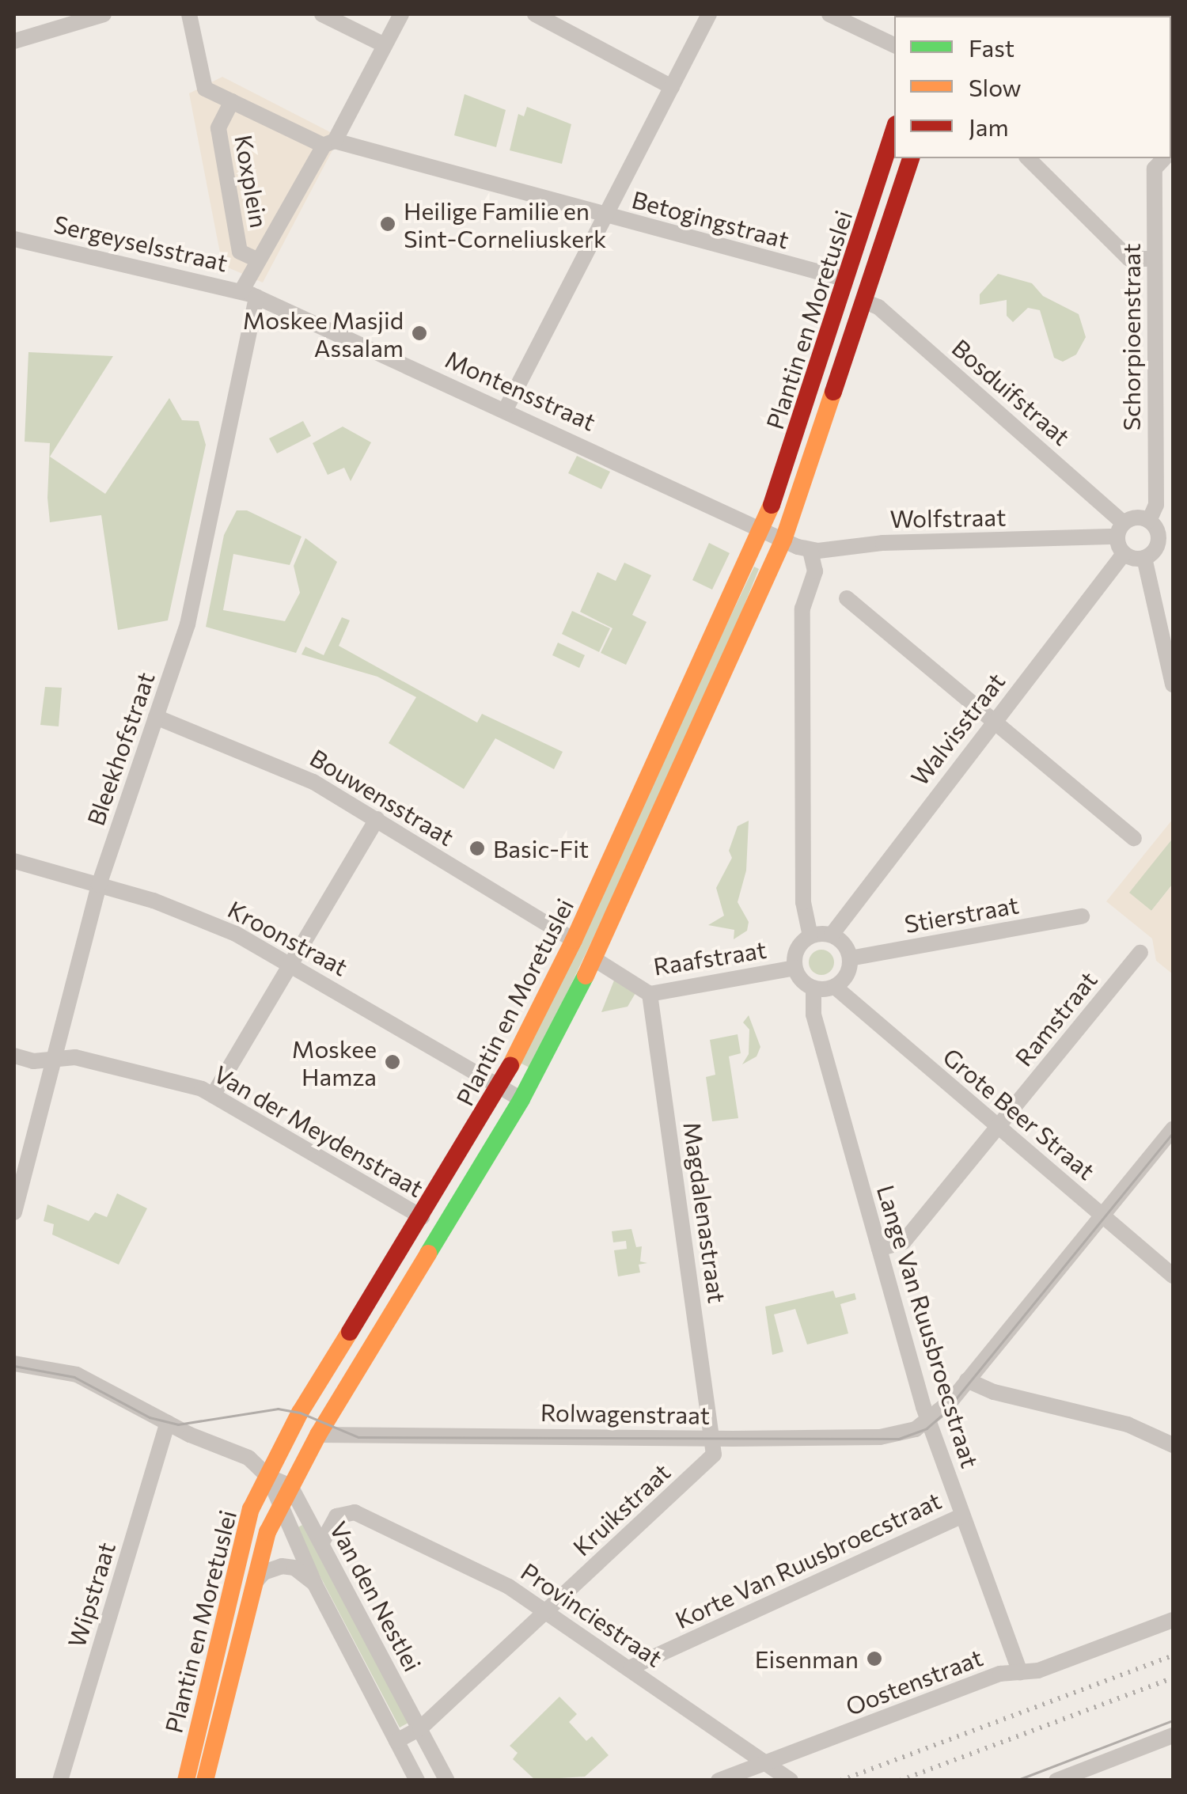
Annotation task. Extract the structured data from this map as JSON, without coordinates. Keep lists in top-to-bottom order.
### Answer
{
  "streets": {
    "main road": ["Plantin en Moretuslei"],
    "street": [
      "Koxplein",
      "Betogingstraat",
      "Sergeyselsstraat",
      "Schorpioenstraat",
      "Montensstraat",
      "Bosduifstraat",
      "Wolfstraat",
      "Walvisstraat",
      "Bleekhofstraat",
      "Bouwensstraat",
      "Stierstraat",
      "Kroonstraat",
      "Raafstraat",
      "Ramstraat",
      "Grote Beer Straat",
      "Van der Meydenstraat",
      "Magdalenastraat",
      "Lange Van Ruusbroecstraat",
      "Rolwagenstraat",
      "Kruikstraat",
      "Korte Van Ruusbroecstraat",
      "Wipstraat",
      "Van den Nestlei",
      "Provinciestraat",
      "Oostenstraat"
    ]
  },
  "crossings": [
    ["Koxplein", "Betogingstraat"],
    ["Koxplein", "Sergeyselsstraat"],
    ["Koxplein", "Montensstraat"],
    ["Koxplein", "Bleekhofstraat"],
    ["Betogingstraat", "Plantin en Moretuslei"],
    ["Sergeyselsstraat", "Montensstraat"],
    ["Sergeyselsstraat", "Bleekhofstraat"],
    ["Plantin en Moretuslei", "Montensstraat"],
    ["Plantin en Moretuslei", "Bosduifstraat"],
    ["Plantin en Moretuslei", "Wolfstraat"],
    ["Plantin en Moretuslei", "Bouwensstraat"],
    ["Plantin en Moretuslei", "Kroonstraat"],
    ["Plantin en Moretuslei", "Raafstraat"],
    ["Plantin en Moretuslei", "Van der Meydenstraat"],
    ["Plantin en Moretuslei", "Rolwagenstraat"],
    ["Plantin en Moretuslei", "Van den Nestlei"],
    ["Schorpioenstraat", "Bosduifstraat"],
    ["Schorpioenstraat", "Wolfstraat"],
    ["Schorpioenstraat", "Walvisstraat"],
    ["Montensstraat", "Bleekhofstraat"],
    ["Bosduifstraat", "Wolfstraat"],
    ["Bosduifstraat", "Walvisstraat"],
    ["Wolfstraat", "Walvisstraat"],
    ["Walvisstraat", "Stierstraat"],
    ["Walvisstraat", "Raafstraat"],
    ["Walvisstraat", "Grote Beer Straat"],
    ["Walvisstraat", "Lange Van Ruusbroecstraat"],
    ["Bleekhofstraat", "Bouwensstraat"],
    ["Bleekhofstraat", "Kroonstraat"],
    ["Bleekhofstraat", "Van der Meydenstraat"],
    ["Stierstraat", "Raafstraat"],
    ["Stierstraat", "Grote Beer Straat"],
    ["Stierstraat", "Lange Van Ruusbroecstraat"],
    ["Raafstraat", "Grote Beer Straat"],
    ["Raafstraat", "Magdalenastraat"],
    ["Raafstraat", "Lange Van Ruusbroecstraat"],
    ["Ramstraat", "Grote Beer Straat"],
    ["Ramstraat", "Lange Van Ruusbroecstraat"],
    ["Grote Beer Straat", "Lange Van Ruusbroecstraat"],
    ["Magdalenastraat", "Rolwagenstraat"],
    ["Magdalenastraat", "Kruikstraat"],
    ["Lange Van Ruusbroecstraat", "Rolwagenstraat"],
    ["Lange Van Ruusbroecstraat", "Korte Van Ruusbroecstraat"],
    ["Lange Van Ruusbroecstraat", "Oostenstraat"],
    ["Rolwagenstraat", "Kruikstraat"],
    ["Kruikstraat", "Van den Nestlei"],
    ["Kruikstraat", "Provinciestraat"],
    ["Korte Van Ruusbroecstraat", "Provinciestraat"],
    ["Van den Nestlei", "Provinciestraat"],
    ["Provinciestraat", "Oostenstraat"]
  ],
  "places": [
    "Heilige Familie en Sint-Corneliuskerk",
    "Moskee Masjid Assalam",
    "Basic-Fit",
    "Moskee Hamza",
    "Eisenman"
  ],
  "legend": ["Fast", "Slow", "Jam"]
}
